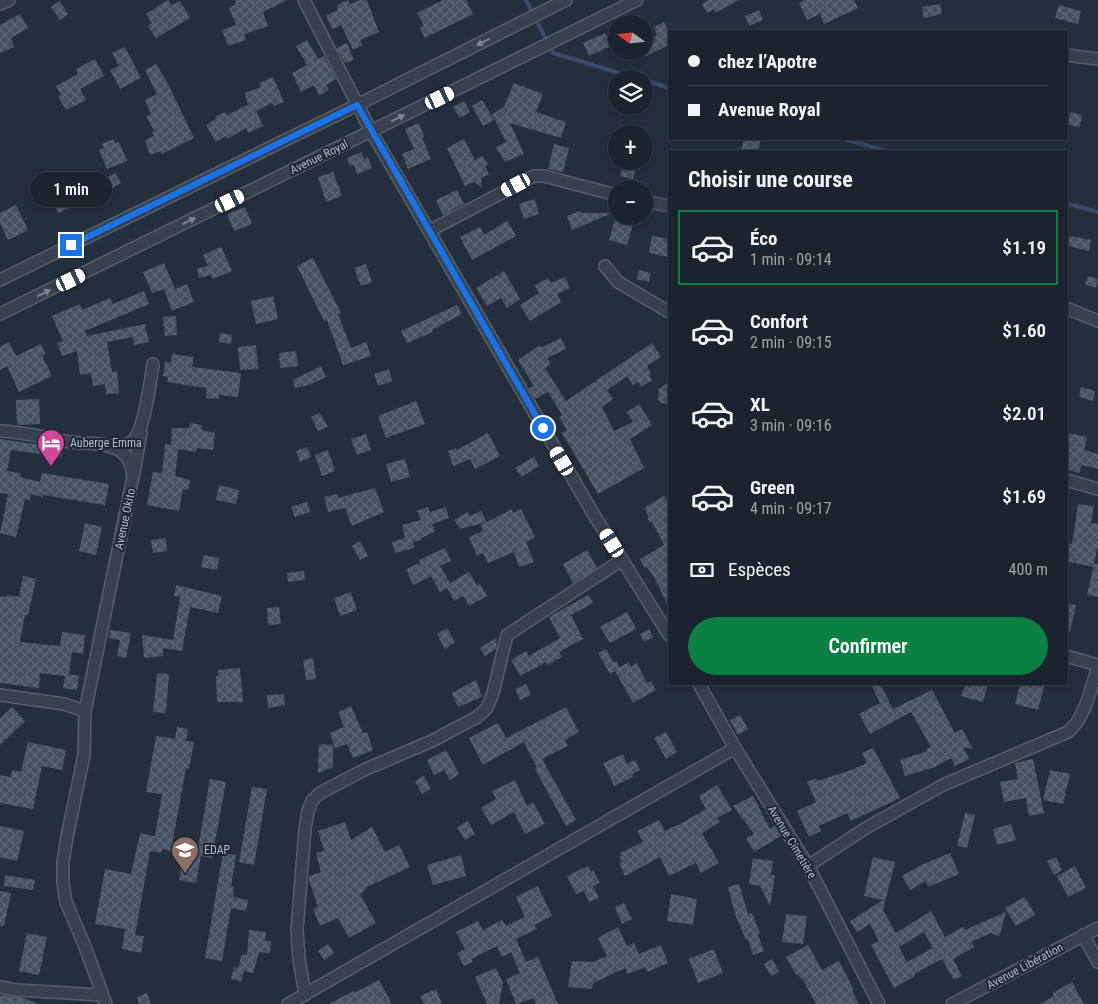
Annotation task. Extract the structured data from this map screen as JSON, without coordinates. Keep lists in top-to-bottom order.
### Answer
{
  "streets": {
    "street": [
      "Avenue Royal",
      "Avenue Okito",
      "Avenue Cimetière",
      "Avenue Libération"
    ]
  },
  "places": {
    "hotel": ["Auberge Emma"],
    "school or university": ["EDAP"]
  },
  "north": "left",
  "page": {
    "map_buttons": ["+", "−"],
    "banner": ["chez l’Apotre", "Avenue Royal"],
    "heading": "Choisir une course",
    "bubble": "1 min",
    "list": [
      {
        "name": "Éco",
        "note": "1 min · 09:14",
        "value": "$1.19"
      },
      {
        "name": "Confort",
        "note": "2 min · 09:15",
        "value": "$1.60"
      },
      {
        "name": "XL",
        "note": "3 min · 09:16",
        "value": "$2.01"
      },
      {
        "name": "Green",
        "note": "4 min · 09:17",
        "value": "$1.69"
      }
    ],
    "pay": ["Espèces", "400 m"],
    "buttons": "Confirmer"
  }
}
